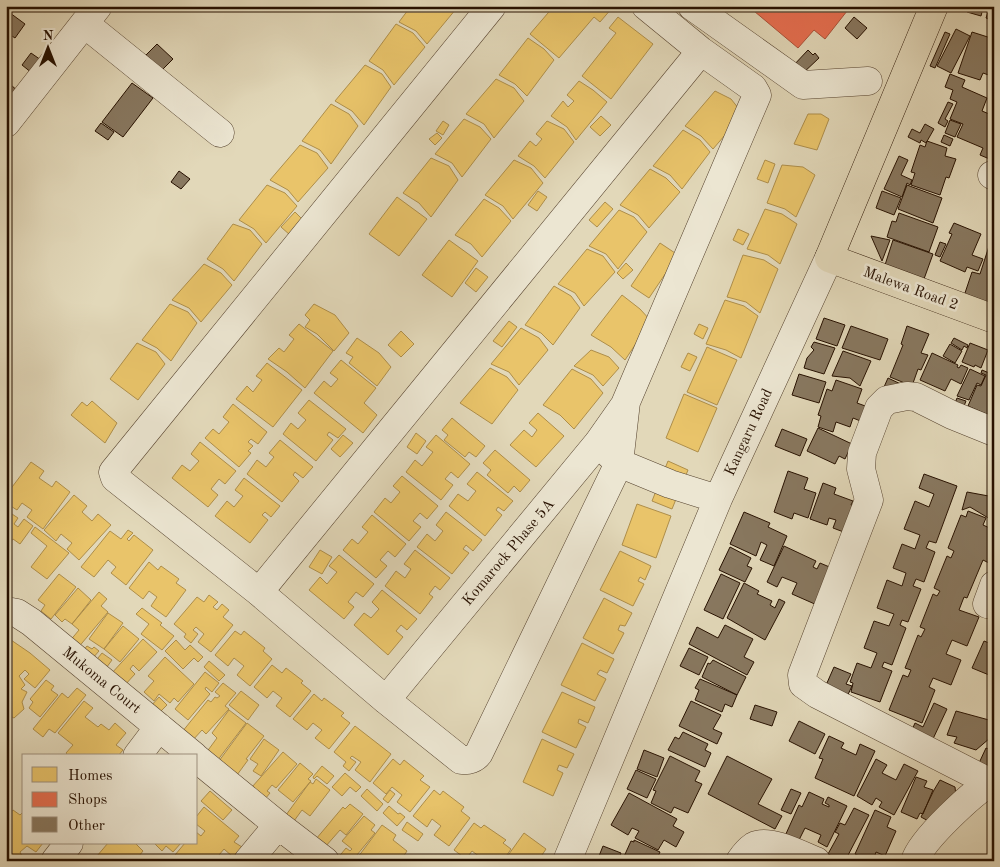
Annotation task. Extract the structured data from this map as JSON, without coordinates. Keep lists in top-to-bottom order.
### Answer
{
  "streets": {
    "main road": ["Malewa Road 2", "Kangaru Road"],
    "street": ["Komarock Phase 5A", "Mukoma Court"]
  },
  "crossings": [
    ["Malewa Road 2", "Kangaru Road"]
  ],
  "legend": ["Homes", "Shops", "Other"],
  "north": "top"
}
